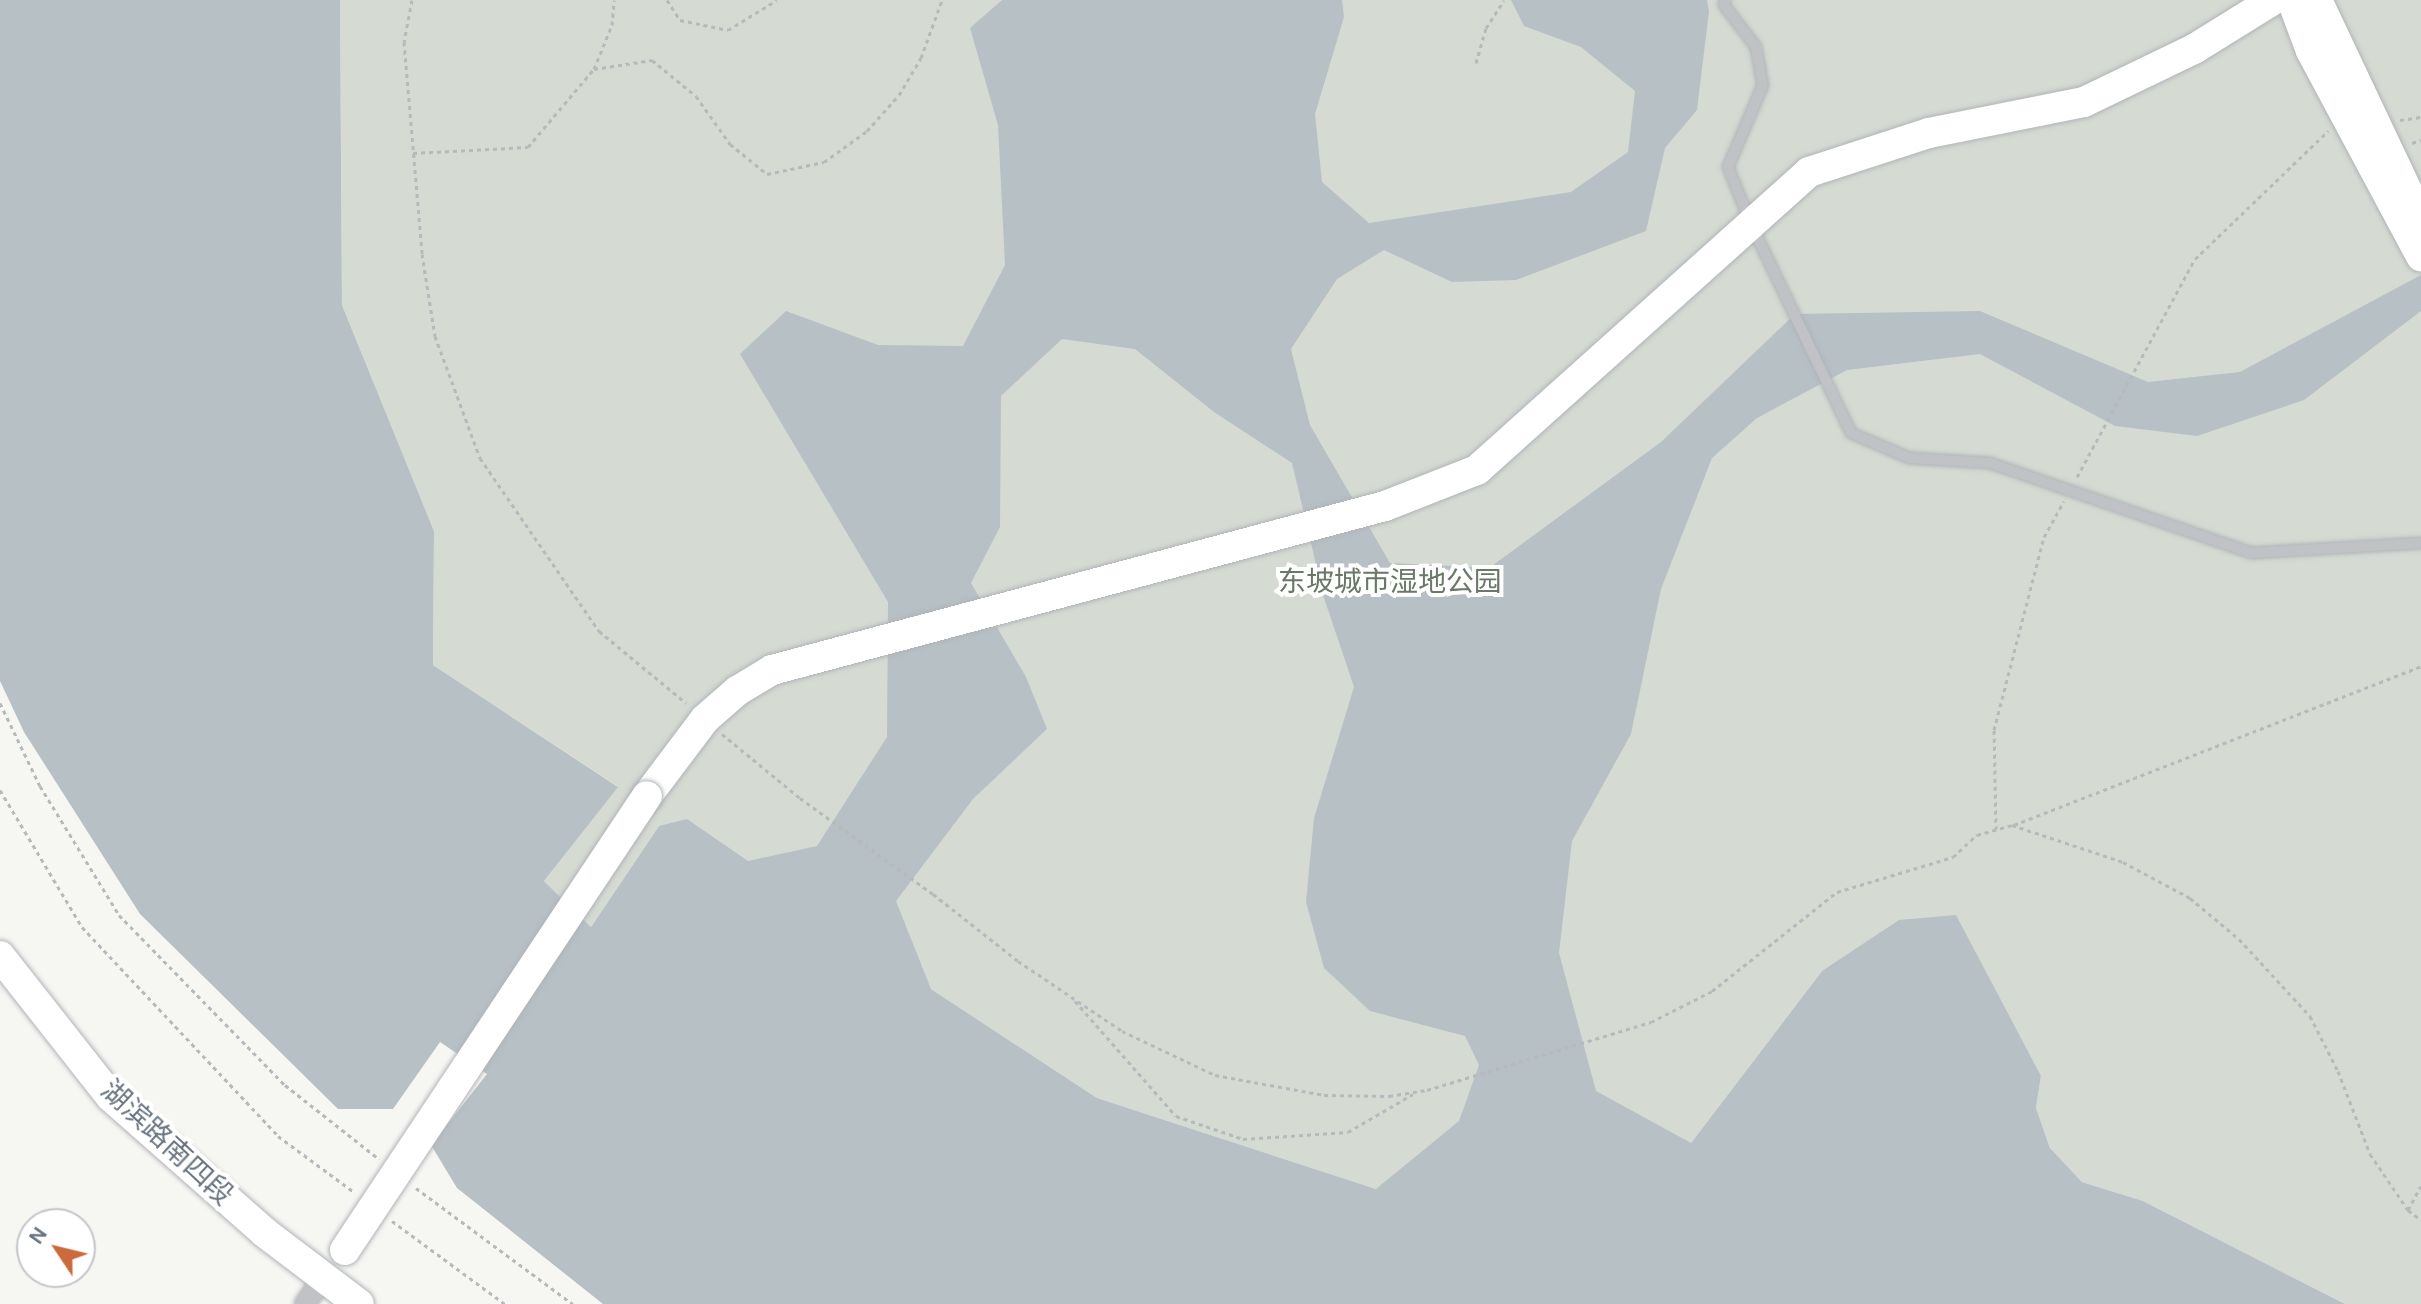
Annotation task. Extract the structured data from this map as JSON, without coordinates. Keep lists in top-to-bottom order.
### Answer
{
  "streets": {
    "street": ["湖滨路南四段"]
  },
  "parks": ["东坡城市湿地公园"],
  "north": "top left"
}
